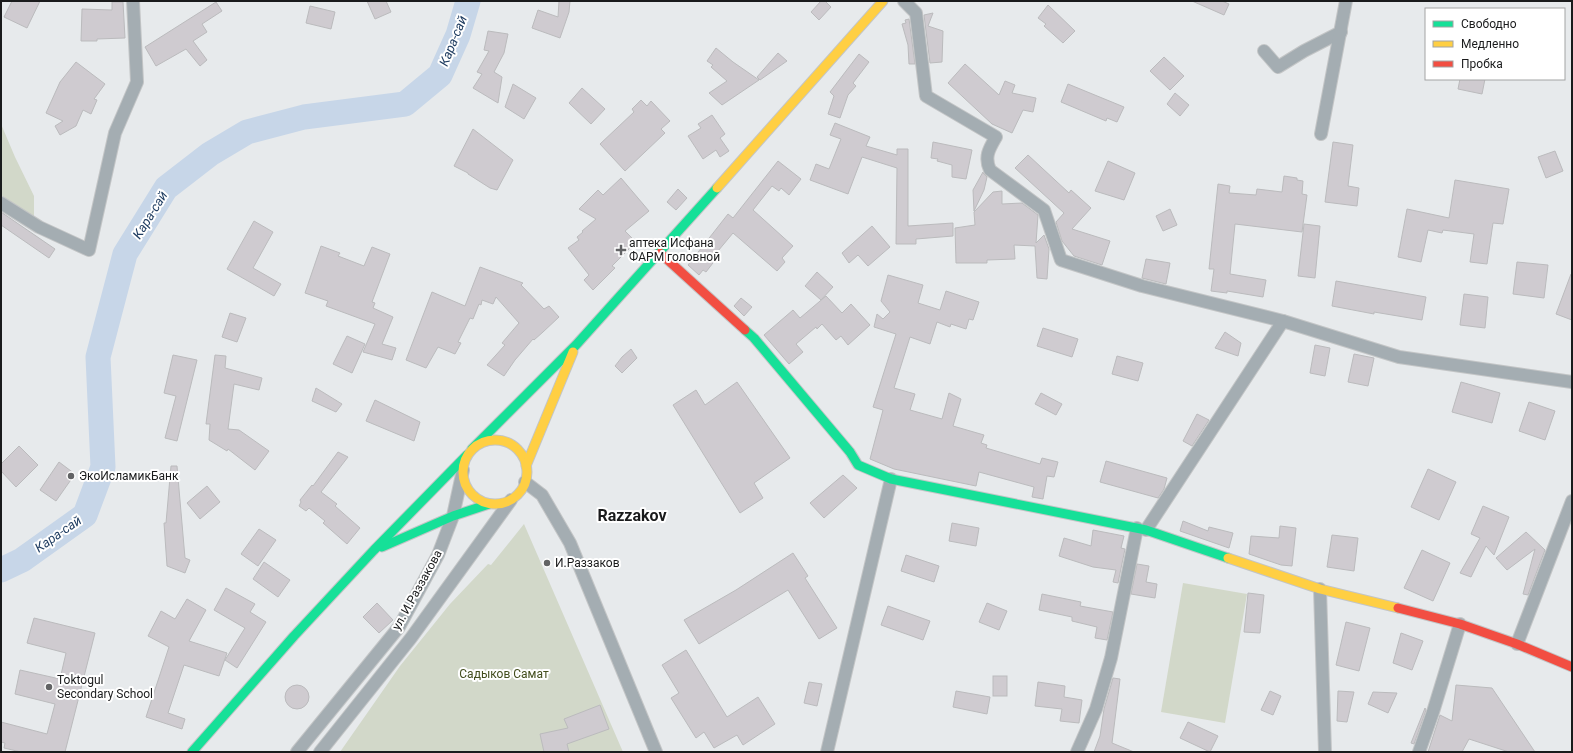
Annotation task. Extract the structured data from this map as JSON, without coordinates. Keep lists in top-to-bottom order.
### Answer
{
  "streets": {
    "street": ["ул. И.Раззакова"]
  },
  "districts": ["Razzakov"],
  "water": ["Кара-сай"],
  "parks": ["Садыков Самат"],
  "places": {
    "health": ["аптека Исфана ФАРМ головной"],
    "other": ["ЭкоИсламикБанк", "И.Раззаков", "Toktogul Secondary School"]
  },
  "legend": ["Свободно", "Медленно", "Пробка"]
}
